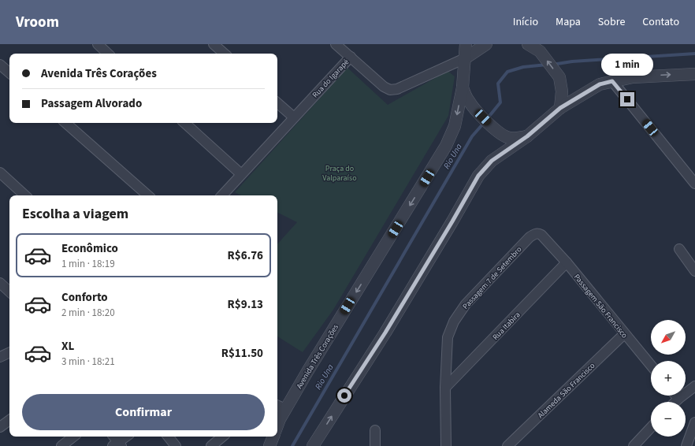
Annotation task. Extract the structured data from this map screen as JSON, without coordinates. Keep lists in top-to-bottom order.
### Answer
{
  "streets": {
    "street": [
      "Rua do Igarapé",
      "Passagem 7 de Setembro",
      "Passagem São Francisco",
      "Rua Itabira",
      "Avenida Três Corações",
      "Alameda São Francisco"
    ]
  },
  "crossings": [
    ["Rua do Igarapé", "Avenida Três Corações"],
    ["Passagem 7 de Setembro", "Passagem São Francisco"],
    ["Passagem 7 de Setembro", "Rua Itabira"],
    ["Passagem São Francisco", "Rua Itabira"],
    ["Passagem São Francisco", "Alameda São Francisco"]
  ],
  "water": ["Rio Una"],
  "parks": ["Praça do Valparaíso"],
  "north": "bottom left",
  "page": {
    "header": "Vroom",
    "nav": [
      "Início",
      "Mapa",
      "Sobre",
      "Contato"
    ],
    "bubble": "1 min",
    "banner": ["Avenida Três Corações", "Passagem Alvorado"],
    "heading": "Escolha a viagem",
    "list": [
      {
        "name": "Econômico",
        "note": "1 min · 18:19",
        "value": "R$6.76"
      },
      {
        "name": "Conforto",
        "note": "2 min · 18:20",
        "value": "R$9.13"
      },
      {
        "name": "XL",
        "note": "3 min · 18:21",
        "value": "R$11.50"
      }
    ],
    "map_buttons": ["+", "−"],
    "buttons": "Confirmar"
  }
}
